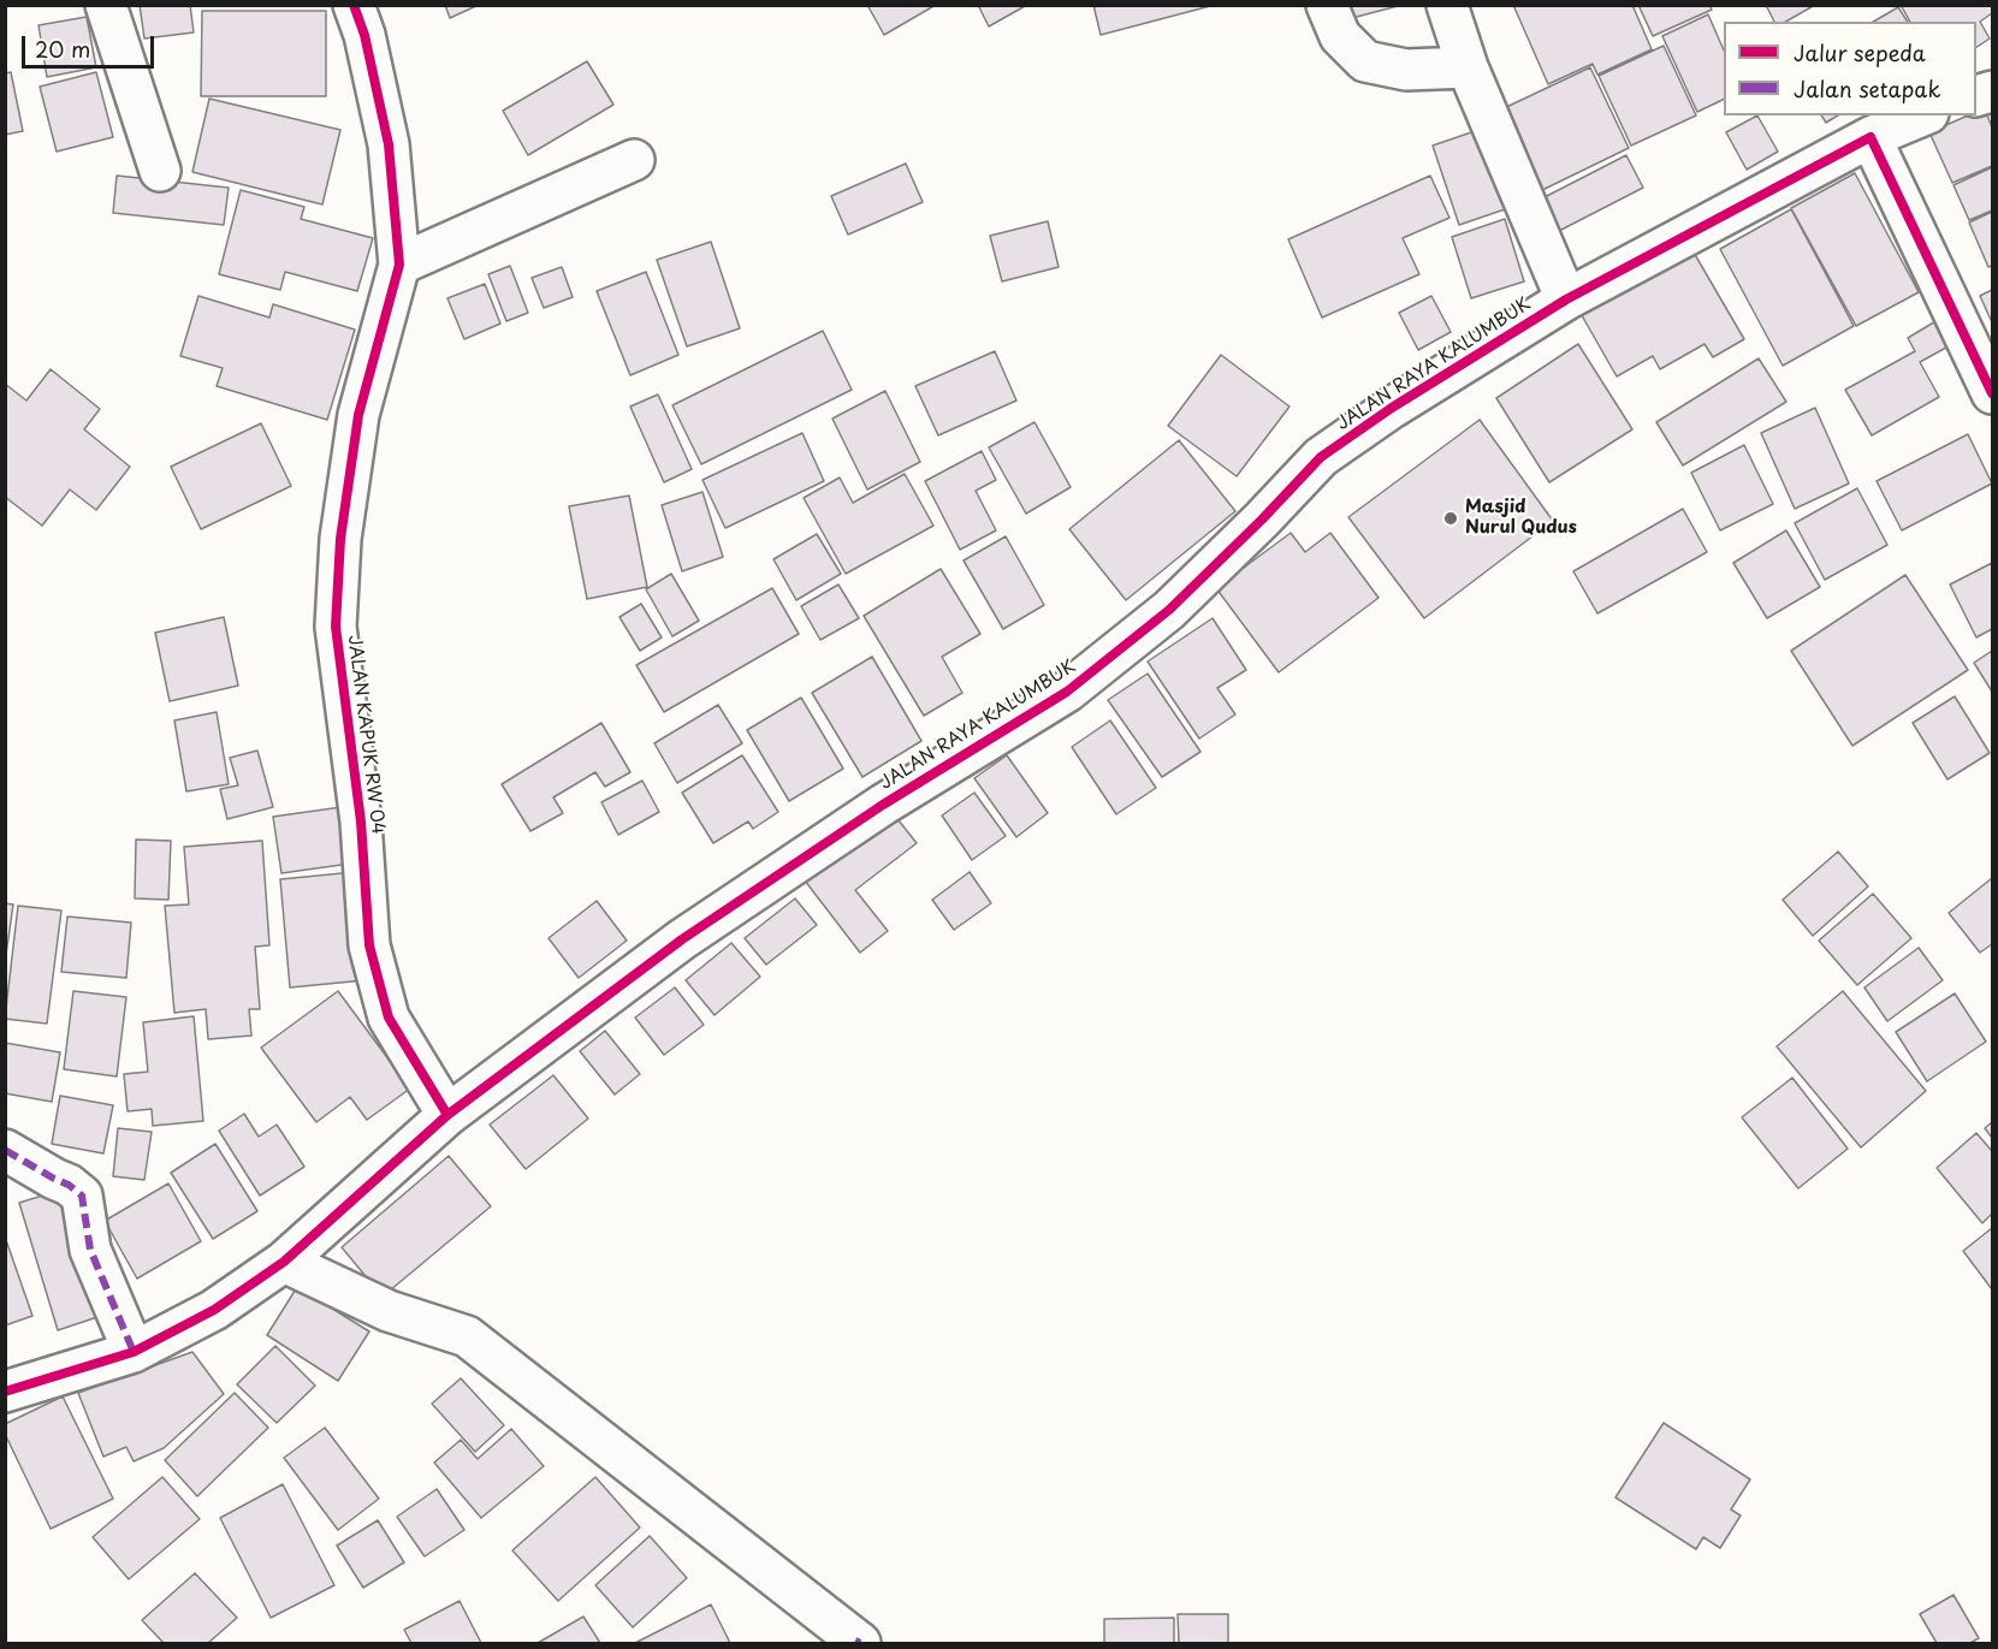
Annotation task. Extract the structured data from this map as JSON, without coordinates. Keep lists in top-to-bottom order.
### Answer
{
  "streets": {
    "street": ["JALAN RAYA KALUMBUK", "JALAN KAPUK RW 04"]
  },
  "crossings": [
    ["JALAN RAYA KALUMBUK", "JALAN KAPUK RW 04"]
  ],
  "places": ["Masjid Nurul Qudus"],
  "legend": ["Jalur sepeda", "Jalan setapak"],
  "scale_bar": "20 m"
}
